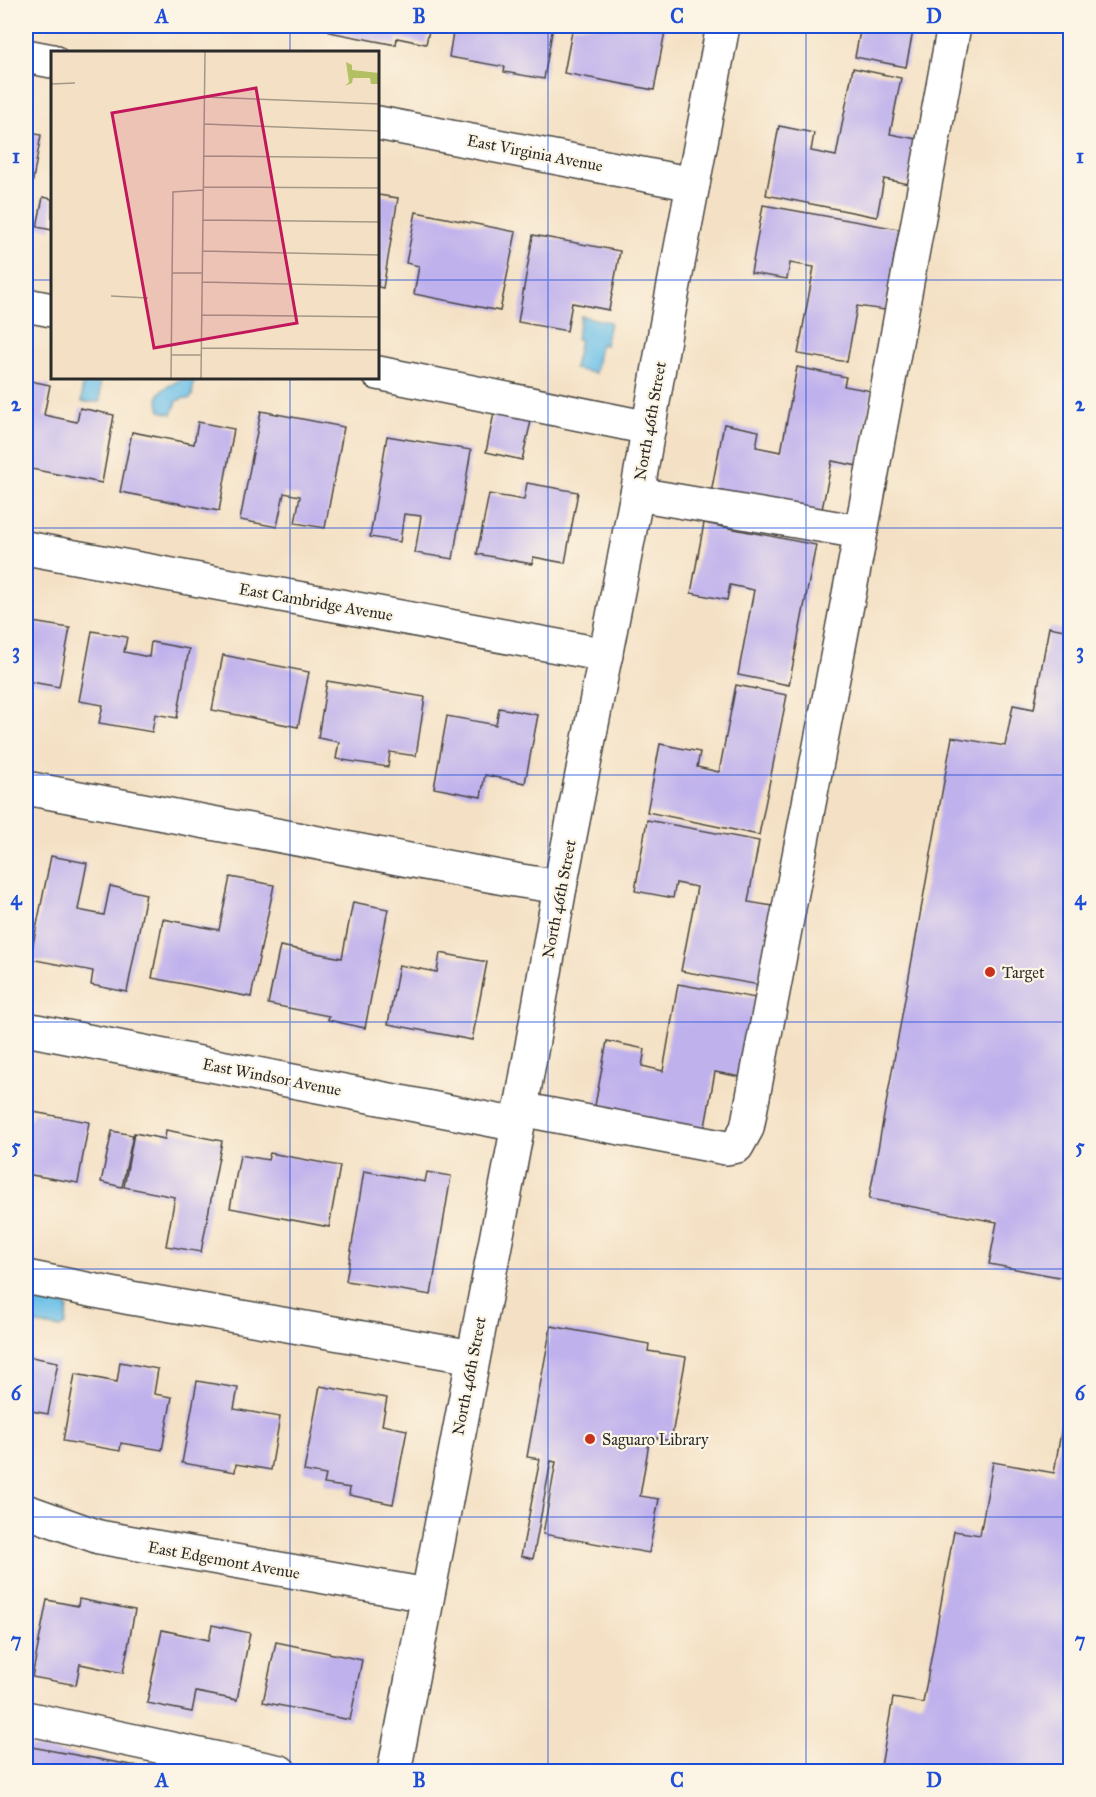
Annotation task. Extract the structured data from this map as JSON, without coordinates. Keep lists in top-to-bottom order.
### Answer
{
  "streets": {
    "street": [
      "East Virginia Avenue",
      "North 46th Street",
      "East Cambridge Avenue",
      "East Windsor Avenue",
      "East Edgemont Avenue"
    ]
  },
  "crossings": [
    ["East Virginia Avenue", "North 46th Street"],
    ["North 46th Street", "East Cambridge Avenue"],
    ["North 46th Street", "East Windsor Avenue"],
    ["North 46th Street", "East Edgemont Avenue"]
  ],
  "places": ["Target", "Saguaro Library"],
  "grid": {
    "columns": [
      "A",
      "B",
      "C",
      "D"
    ],
    "rows": [
      "1",
      "2",
      "3",
      "4",
      "5",
      "6",
      "7"
    ]
  }
}
